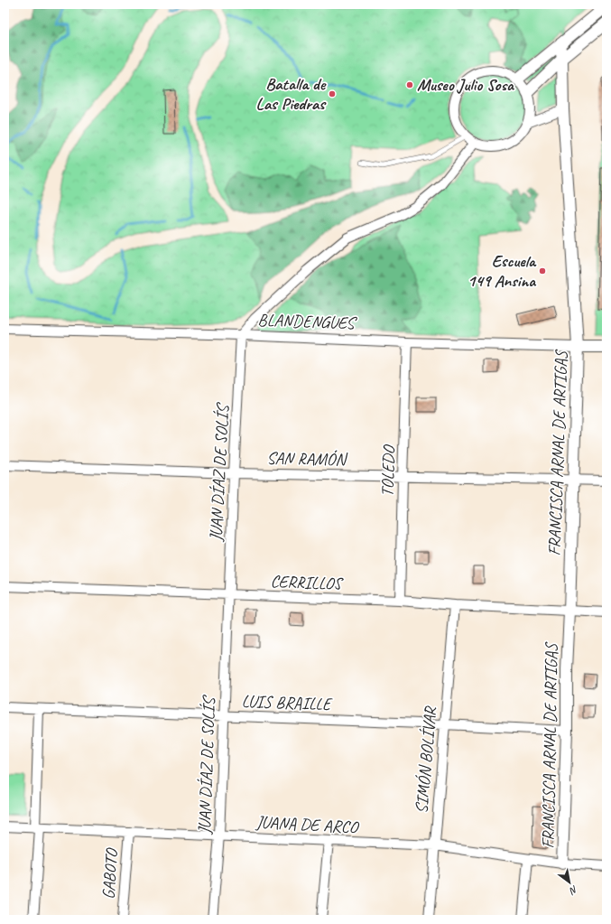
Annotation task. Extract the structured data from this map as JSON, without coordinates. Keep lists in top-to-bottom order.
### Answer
{
  "streets": {
    "street": [
      "BLANDENGUES",
      "FRANCISCA ARNAL DE ARTIGAS",
      "SAN RAMÓN",
      "TOLEDO",
      "JUAN DÍAZ DE SOLÍS",
      "CERRILLOS",
      "LUIS BRAILLE",
      "SIMÓN BOLÍVAR",
      "JUANA DE ARCO",
      "GABOTO"
    ]
  },
  "crossings": [
    ["BLANDENGUES", "FRANCISCA ARNAL DE ARTIGAS"],
    ["BLANDENGUES", "TOLEDO"],
    ["BLANDENGUES", "JUAN DÍAZ DE SOLÍS"],
    ["FRANCISCA ARNAL DE ARTIGAS", "SAN RAMÓN"],
    ["FRANCISCA ARNAL DE ARTIGAS", "CERRILLOS"],
    ["FRANCISCA ARNAL DE ARTIGAS", "LUIS BRAILLE"],
    ["FRANCISCA ARNAL DE ARTIGAS", "JUANA DE ARCO"],
    ["SAN RAMÓN", "TOLEDO"],
    ["SAN RAMÓN", "JUAN DÍAZ DE SOLÍS"],
    ["TOLEDO", "CERRILLOS"],
    ["JUAN DÍAZ DE SOLÍS", "CERRILLOS"],
    ["JUAN DÍAZ DE SOLÍS", "LUIS BRAILLE"],
    ["JUAN DÍAZ DE SOLÍS", "JUANA DE ARCO"],
    ["CERRILLOS", "SIMÓN BOLÍVAR"],
    ["LUIS BRAILLE", "SIMÓN BOLÍVAR"],
    ["SIMÓN BOLÍVAR", "JUANA DE ARCO"],
    ["JUANA DE ARCO", "GABOTO"]
  ],
  "places": ["Museo Julio Sosa", "Batalla de Las Piedras", "Escuela 149 Ansina"],
  "north": "bottom right"
}
